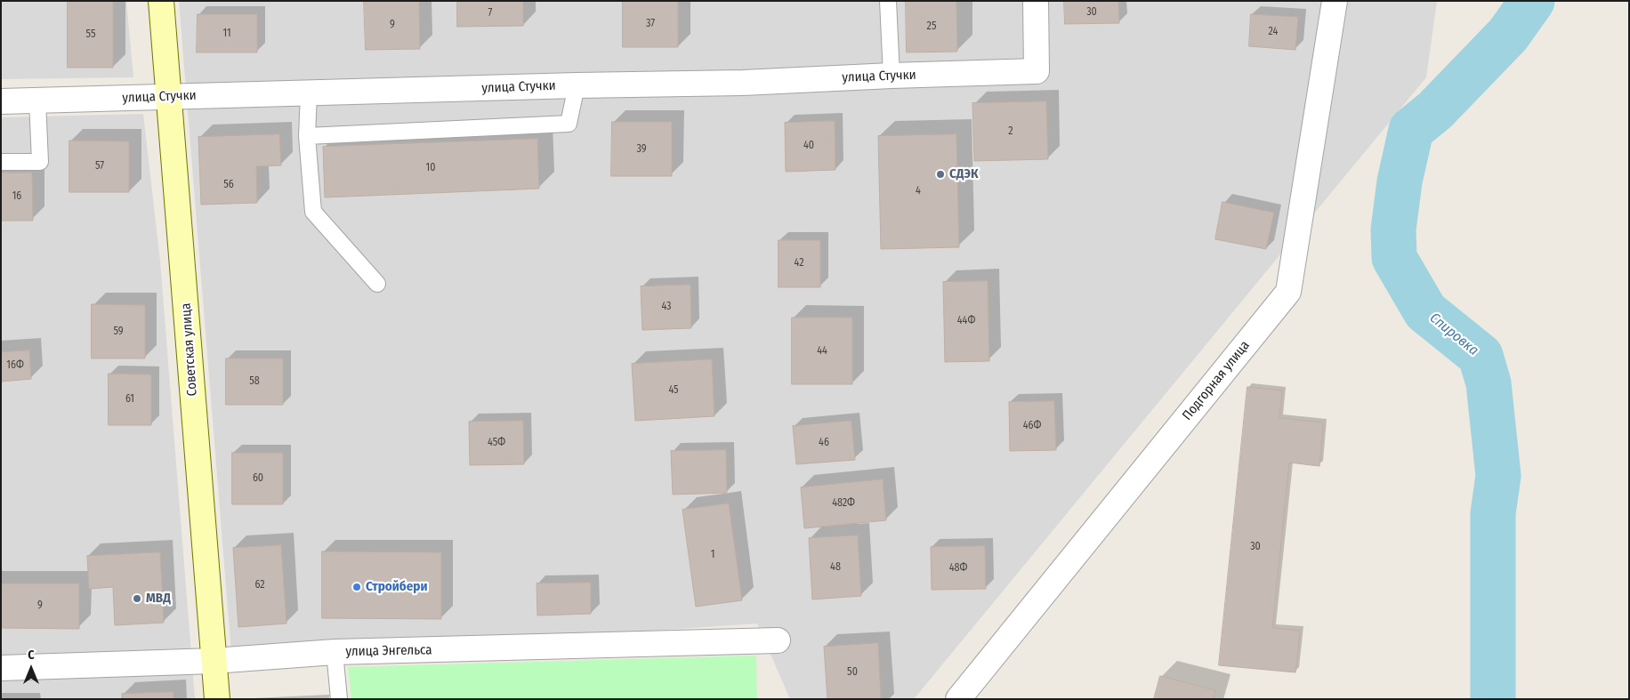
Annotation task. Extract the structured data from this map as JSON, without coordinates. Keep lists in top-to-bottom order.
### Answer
{
  "streets": {
    "main road": ["Советская улица"],
    "street": ["улица Стучки", "Подгорная улица", "улица Энгельса"]
  },
  "crossings": [
    ["улица Стучки", "Советская улица"],
    ["Советская улица", "улица Энгельса"]
  ],
  "water": ["Спировка"],
  "places": ["СДЭК", "Стройбери", "МВД"],
  "house_numbers": [
    "30",
    "7",
    "37",
    "9",
    "25",
    "24",
    "11",
    "55",
    "2",
    "40",
    "39",
    "57",
    "10",
    "56",
    "4",
    "16",
    "42",
    "43",
    "44Ф",
    "59",
    "44",
    "16Ф",
    "58",
    "45",
    "61",
    "46Ф",
    "45Ф",
    "46",
    "60",
    "482Ф",
    "30",
    "1",
    "48",
    "48Ф",
    "62",
    "9",
    "50"
  ],
  "north": "top"
}
